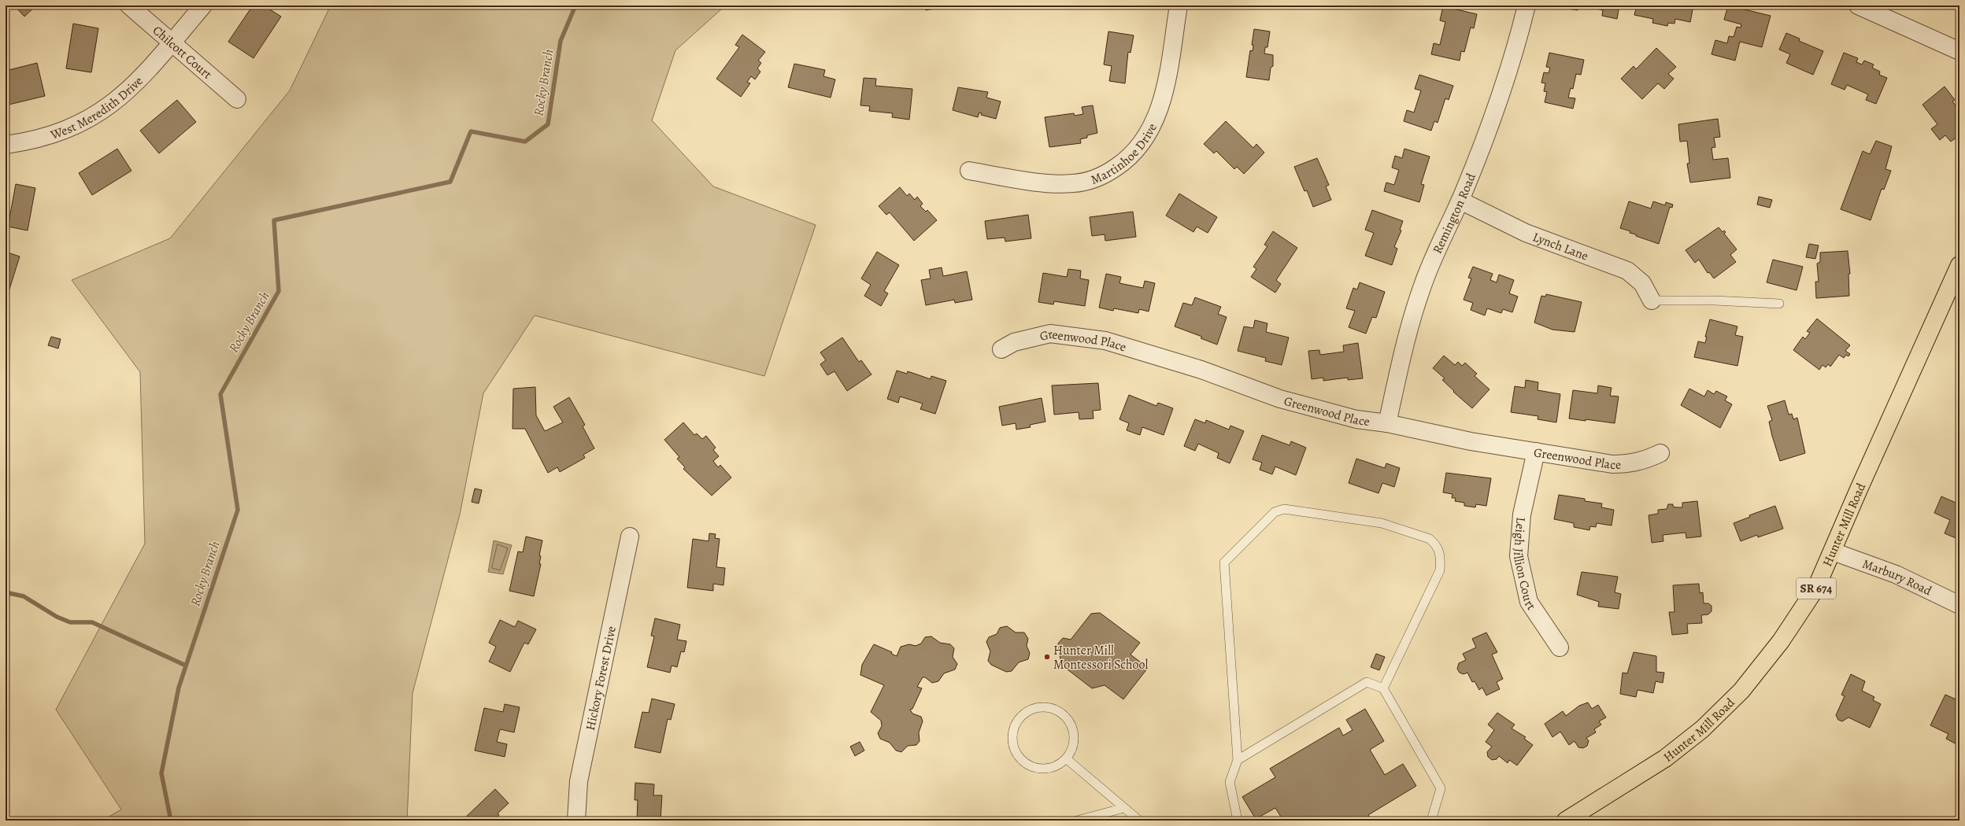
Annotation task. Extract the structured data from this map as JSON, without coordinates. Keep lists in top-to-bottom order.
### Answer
{
  "streets": {
    "main road": ["Hunter Mill Road", "SR 674"],
    "street": [
      "Chilcott Court",
      "West Meredith Drive",
      "Martinhoe Drive",
      "Remington Road",
      "Lynch Lane",
      "Greenwood Place",
      "Leigh Jillion Court",
      "Marbury Road",
      "Hickory Forest Drive"
    ]
  },
  "crossings": [
    ["Chilcott Court", "West Meredith Drive"],
    ["Remington Road", "Lynch Lane"],
    ["Remington Road", "Greenwood Place"],
    ["Greenwood Place", "Leigh Jillion Court"],
    ["Hunter Mill Road", "Marbury Road"]
  ],
  "water": ["Rocky Branch"],
  "places": ["Hunter Mill Montessori School"]
}
